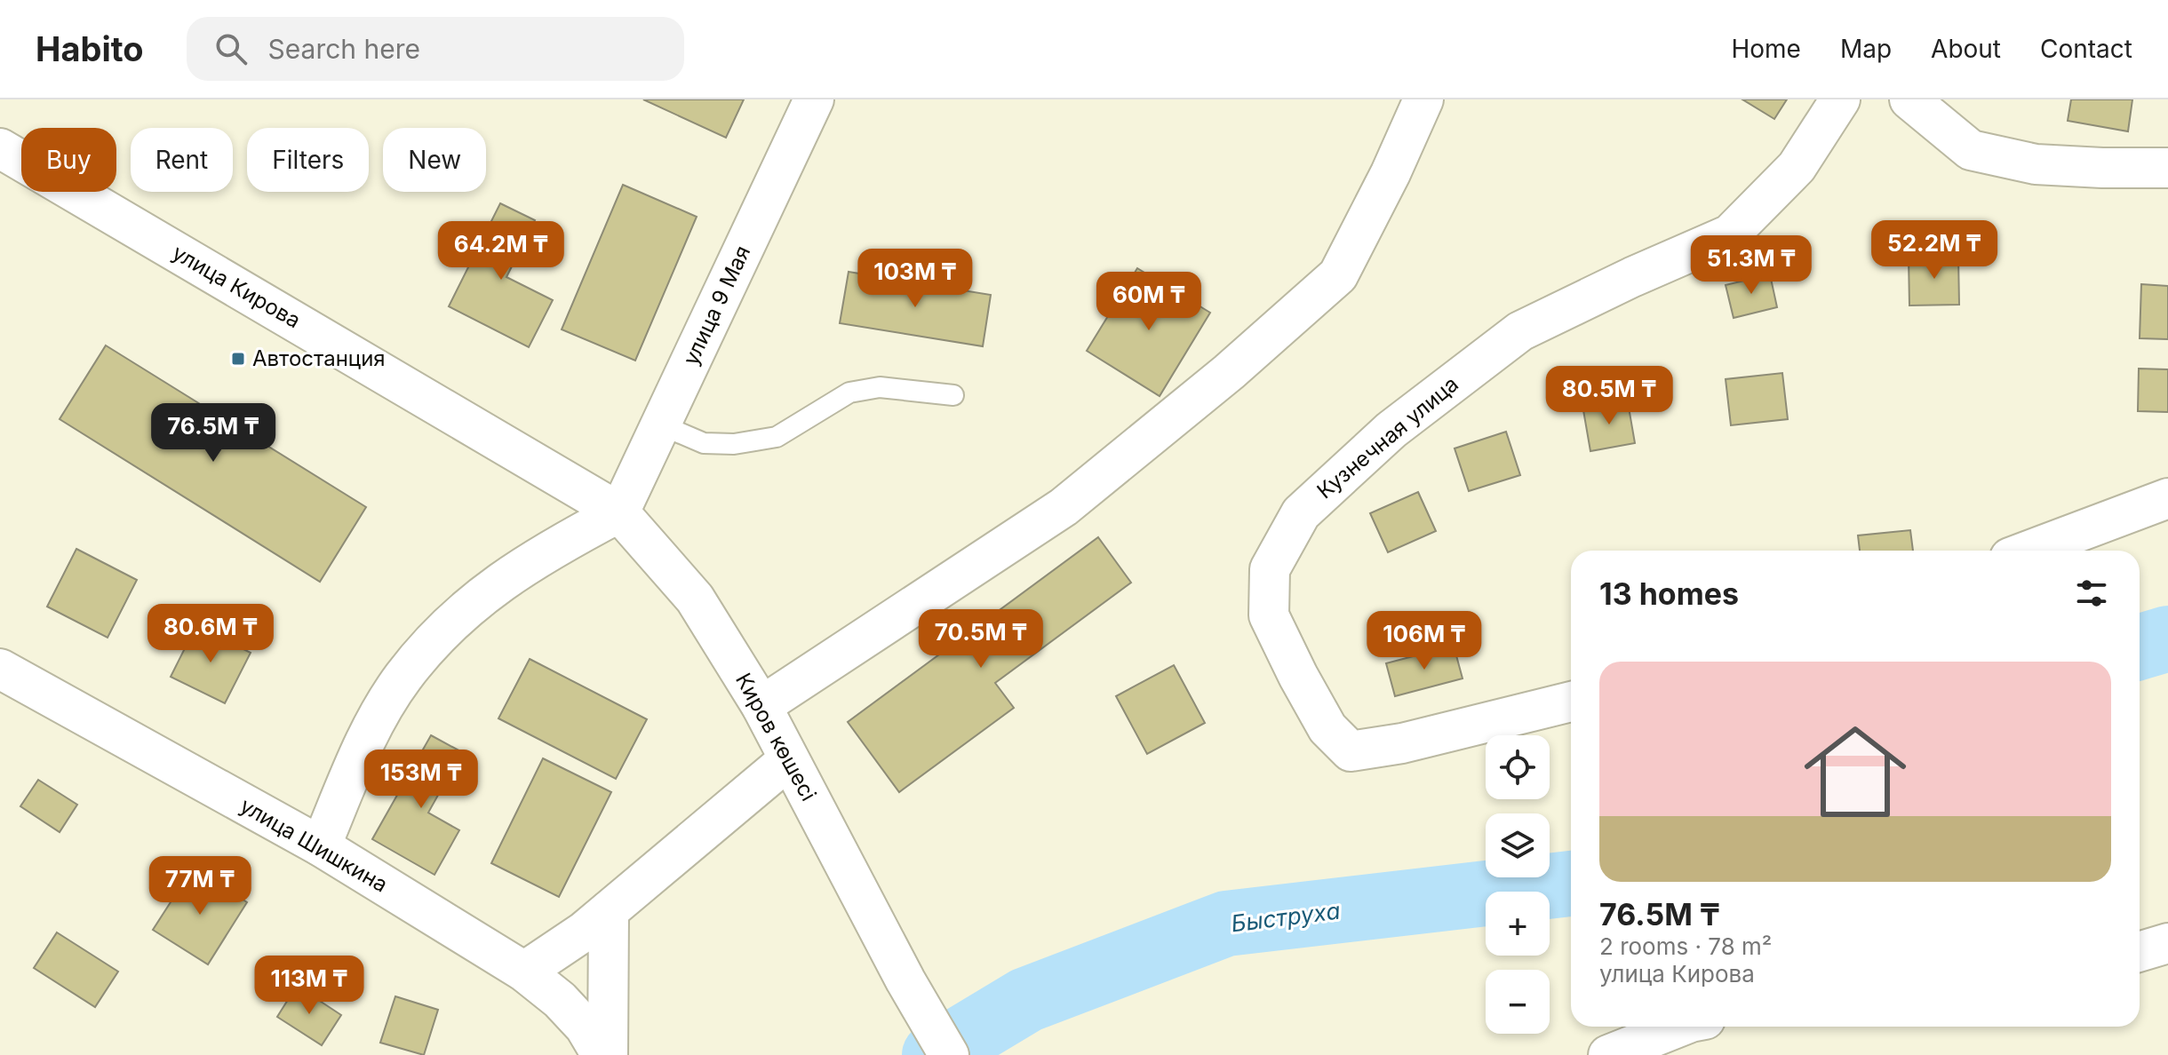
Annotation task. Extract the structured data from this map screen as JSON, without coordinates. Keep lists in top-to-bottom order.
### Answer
{
  "streets": {
    "street": [
      "улица Кирова",
      "улица 9 Мая",
      "Кузнечная улица",
      "Киров көшесі",
      "улица Шишкина"
    ]
  },
  "crossings": [
    ["улица Кирова", "улица 9 Мая"],
    ["улица Кирова", "Киров көшесі"],
    ["улица 9 Мая", "Киров көшесі"]
  ],
  "water": ["Быструха"],
  "places": {
    "transit": ["Автостанция"]
  },
  "page": {
    "header": "Habito",
    "search": "Search here",
    "nav": [
      "Home",
      "Map",
      "About",
      "Contact"
    ],
    "chip": [
      "Buy",
      "Rent",
      "Filters",
      "New"
    ],
    "price": [
      "52.2M ₸",
      "64.2M ₸",
      "51.3M ₸",
      "103M ₸",
      "60M ₸",
      "80.5M ₸",
      "76.5M ₸",
      "80.6M ₸",
      "70.5M ₸",
      "106M ₸",
      "153M ₸",
      "77M ₸",
      "113M ₸"
    ],
    "heading": "13 homes",
    "list": [
      {
        "name": "76.5M ₸",
        "note": "2 rooms · 78 m² · улица Кирова"
      }
    ],
    "map_buttons": ["+", "−"]
  }
}
